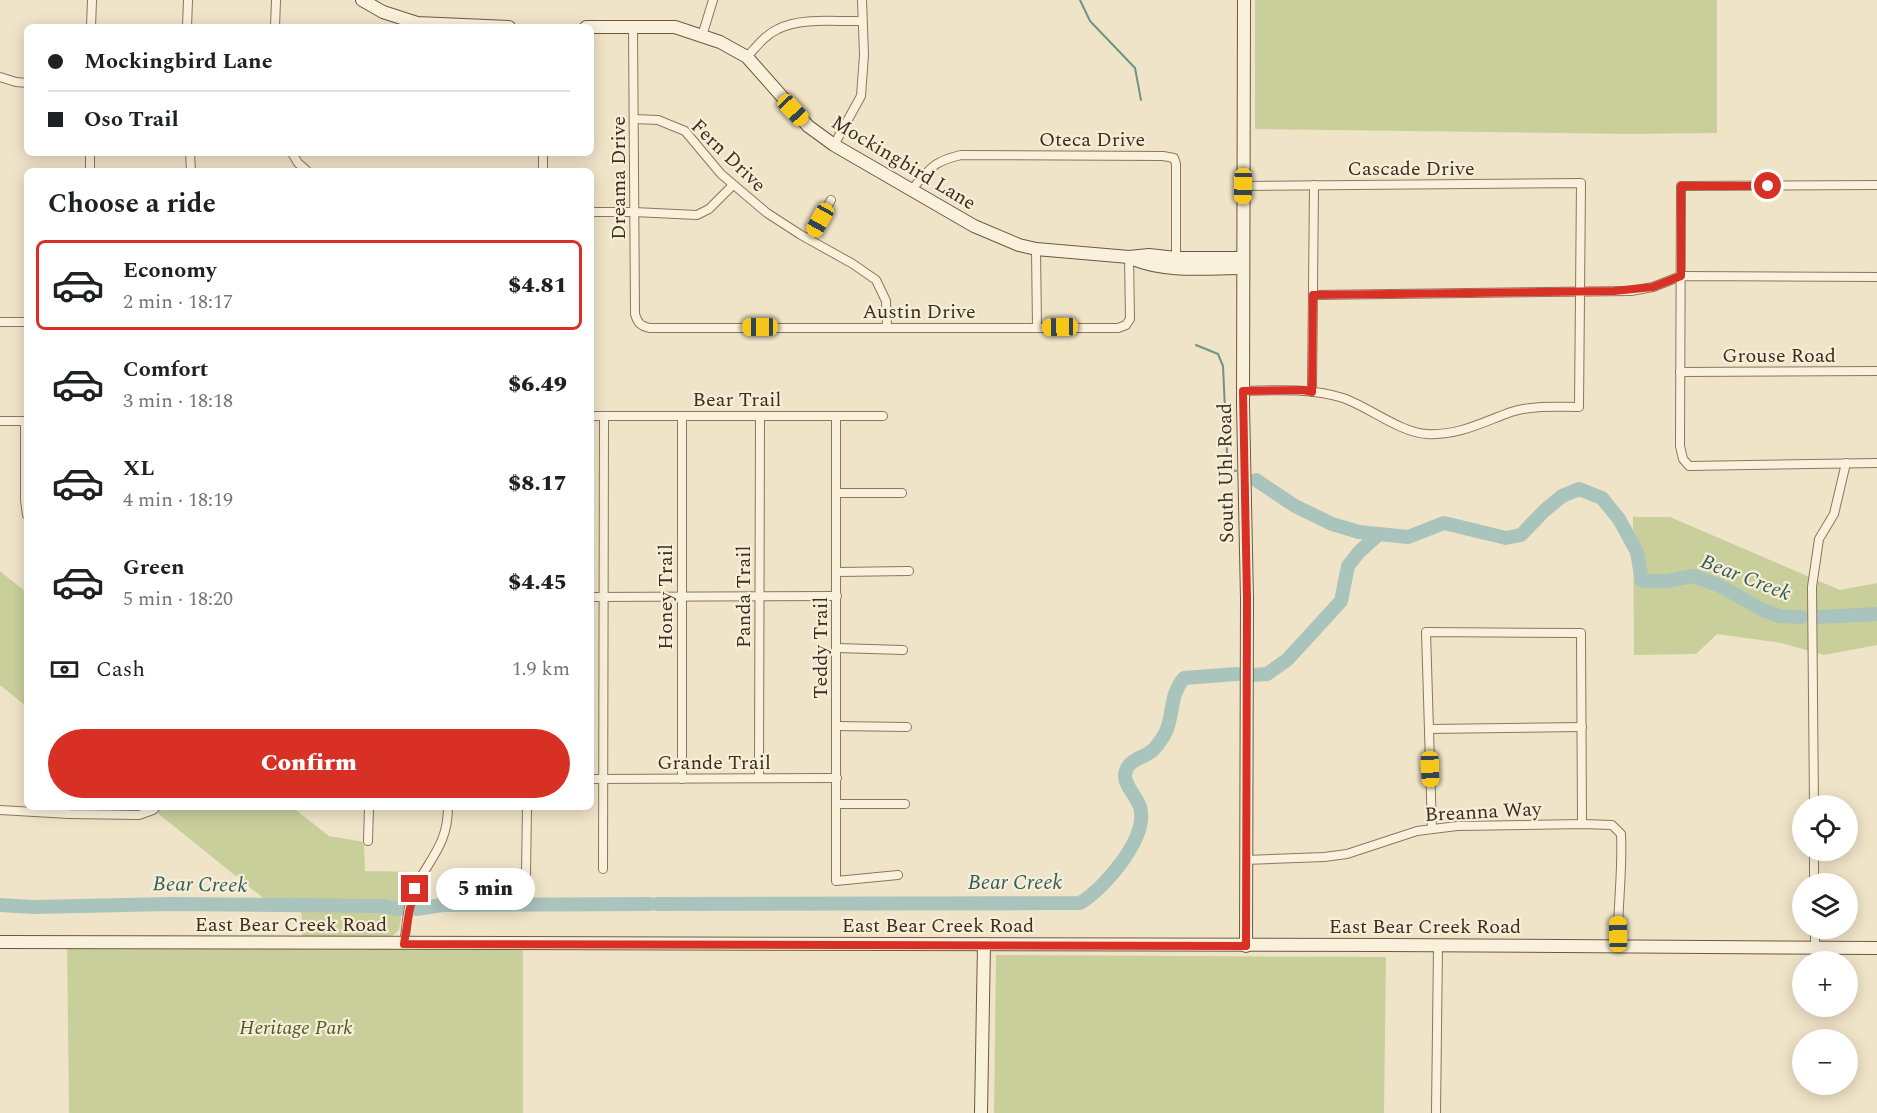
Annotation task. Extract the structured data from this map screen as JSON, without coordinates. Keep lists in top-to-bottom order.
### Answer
{
  "streets": {
    "main road": ["Mockingbird Lane", "South Uhl Road", "East Bear Creek Road"],
    "street": [
      "Oteca Drive",
      "Fern Drive",
      "Cascade Drive",
      "Dreama Drive",
      "Austin Drive",
      "Grouse Road",
      "Bear Trail",
      "Honey Trail",
      "Panda Trail",
      "Teddy Trail",
      "Grande Trail",
      "Breanna Way"
    ]
  },
  "crossings": [
    ["Oteca Drive", "Mockingbird Lane"],
    ["Fern Drive", "Dreama Drive"],
    ["Fern Drive", "Austin Drive"],
    ["Mockingbird Lane", "Dreama Drive"],
    ["Mockingbird Lane", "Austin Drive"],
    ["Mockingbird Lane", "South Uhl Road"],
    ["Cascade Drive", "South Uhl Road"],
    ["Dreama Drive", "Austin Drive"],
    ["Bear Trail", "Honey Trail"],
    ["Bear Trail", "Panda Trail"],
    ["Bear Trail", "Teddy Trail"],
    ["South Uhl Road", "Breanna Way"],
    ["South Uhl Road", "East Bear Creek Road"],
    ["Honey Trail", "Grande Trail"],
    ["Panda Trail", "Grande Trail"],
    ["Teddy Trail", "Grande Trail"],
    ["Breanna Way", "East Bear Creek Road"]
  ],
  "water": ["Bear Creek"],
  "parks": ["Heritage Park"],
  "page": {
    "banner": ["Mockingbird Lane", "Oso Trail"],
    "heading": "Choose a ride",
    "list": [
      {
        "name": "Economy",
        "note": "2 min · 18:17",
        "value": "$4.81"
      },
      {
        "name": "Comfort",
        "note": "3 min · 18:18",
        "value": "$6.49"
      },
      {
        "name": "XL",
        "note": "4 min · 18:19",
        "value": "$8.17"
      },
      {
        "name": "Green",
        "note": "5 min · 18:20",
        "value": "$4.45"
      }
    ],
    "pay": ["Cash", "1.9 km"],
    "buttons": "Confirm",
    "map_buttons": ["+", "−"],
    "bubble": "5 min"
  }
}
